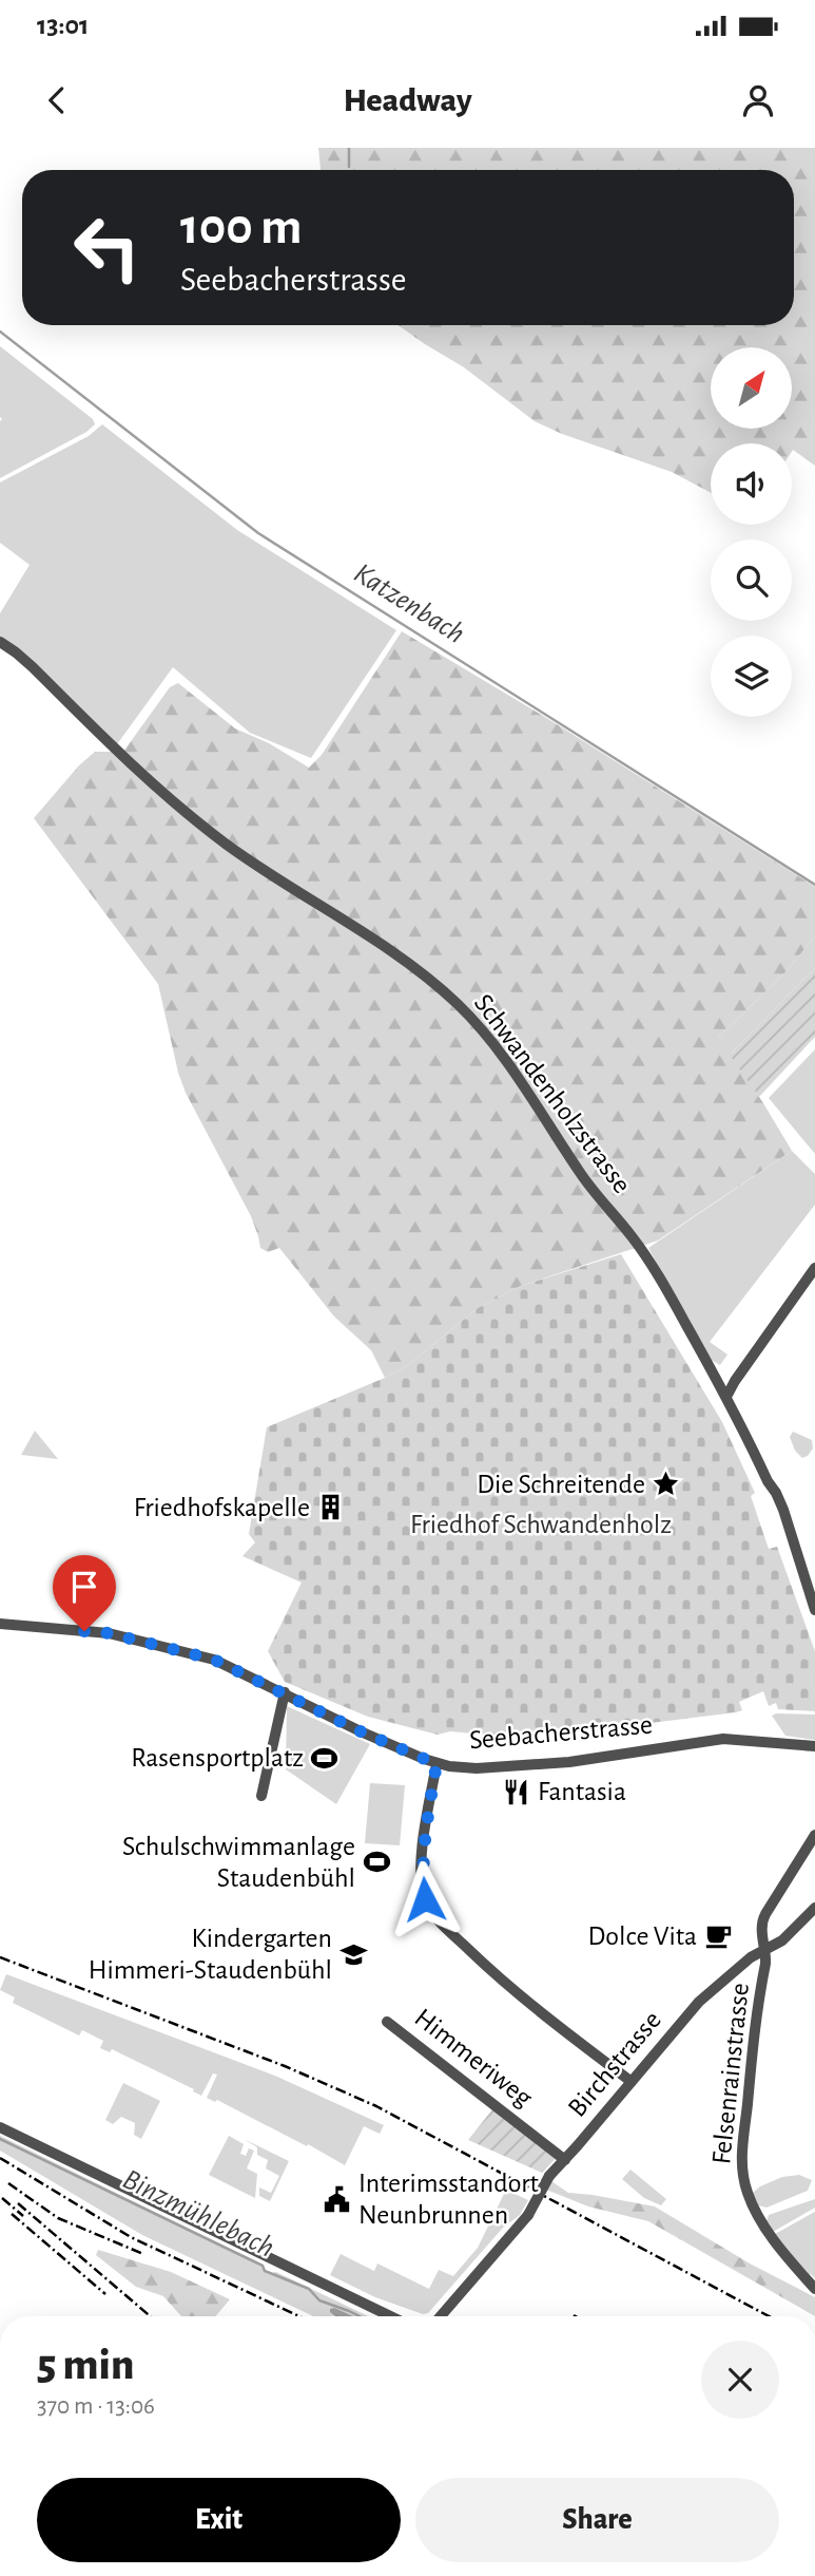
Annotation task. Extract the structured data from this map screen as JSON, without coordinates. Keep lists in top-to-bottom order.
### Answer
{
  "streets": {
    "street": [
      "Schwandenholzstrasse",
      "Seebacherstrasse",
      "Himmeriweg",
      "Birchstrasse",
      "Felsenrainstrasse"
    ]
  },
  "crossings": [
    ["Himmeriweg", "Birchstrasse"],
    ["Birchstrasse", "Felsenrainstrasse"]
  ],
  "water": ["Katzenbach", "Binzmühlebach"],
  "parks": ["Friedhof Schwandenholz"],
  "places": {
    "place": ["Die Schreitende"],
    "building": ["Friedhofskapelle"],
    "sports": ["Rasensportplatz", "Schulschwimmanlage Staudenbühl"],
    "restaurant": ["Fantasia"],
    "cafe": ["Dolce Vita"],
    "school or university": ["Kindergarten Himmeri-Staudenbühl"],
    "public building": ["Interimsstandort Neunbrunnen"]
  },
  "north": "top right",
  "page": {
    "status": "13:01",
    "header": "Headway",
    "turn": ["100 m", "Seebacherstrasse"],
    "heading": ["5 min", "370 m · 13:06"],
    "buttons": ["Exit", "Share"]
  }
}
